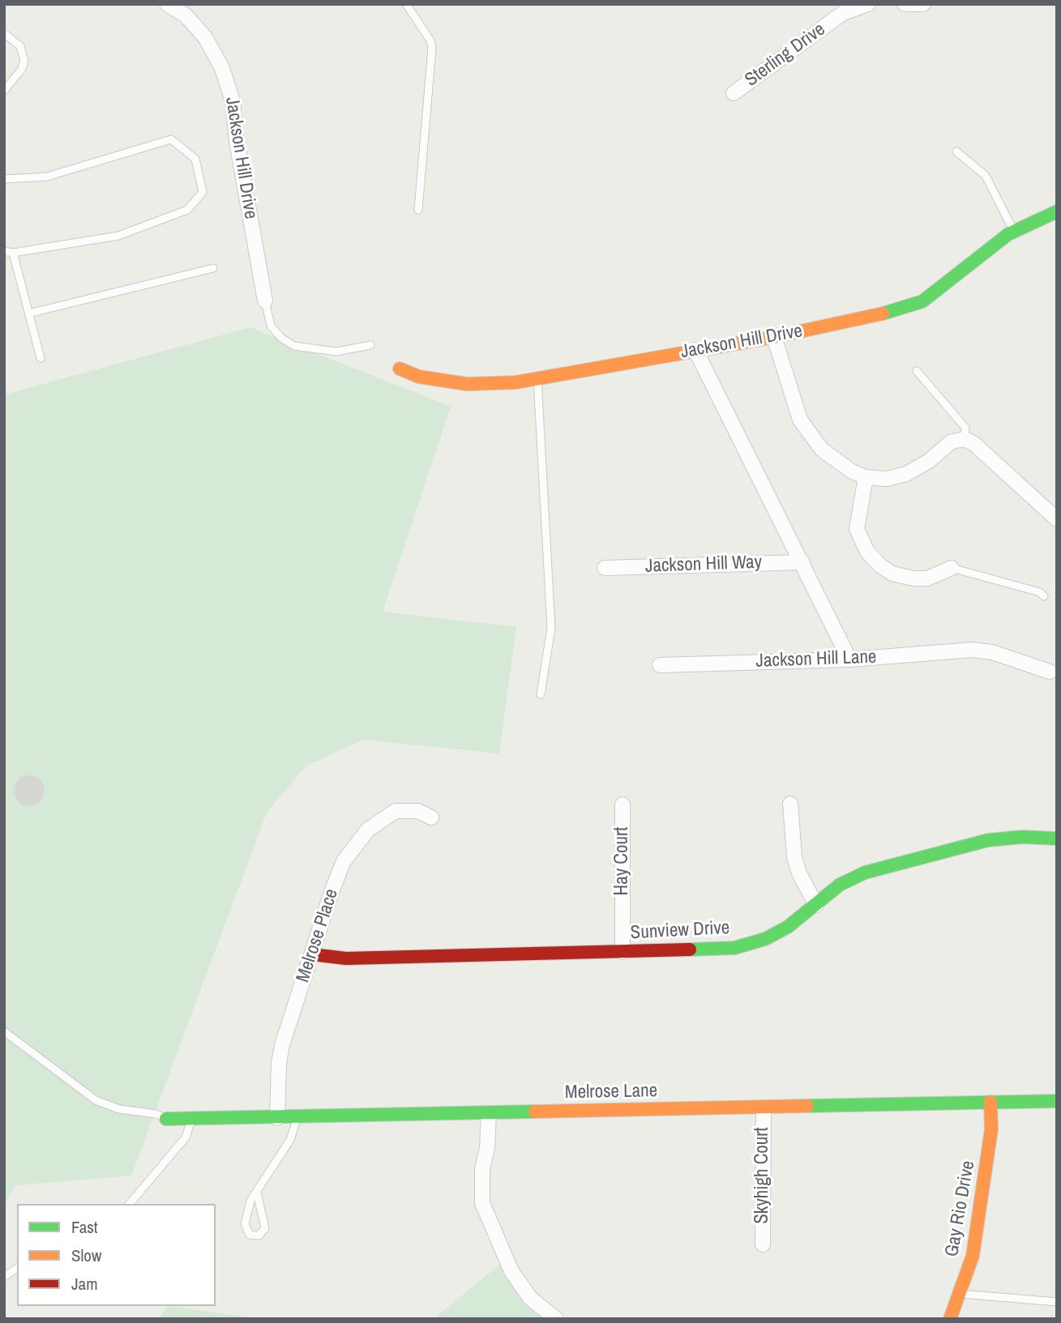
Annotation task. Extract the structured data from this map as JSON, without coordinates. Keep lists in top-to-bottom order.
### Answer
{
  "streets": {
    "street": [
      "Sterling Drive",
      "Jackson Hill Drive",
      "Jackson Hill Way",
      "Jackson Hill Lane",
      "Hay Court",
      "Sunview Drive",
      "Melrose Place",
      "Melrose Lane",
      "Skyhigh Court",
      "Gay Rio Drive"
    ]
  },
  "crossings": [
    ["Hay Court", "Sunview Drive"],
    ["Sunview Drive", "Melrose Place"],
    ["Melrose Place", "Melrose Lane"],
    ["Melrose Lane", "Skyhigh Court"],
    ["Melrose Lane", "Gay Rio Drive"]
  ],
  "legend": ["Fast", "Slow", "Jam"]
}
